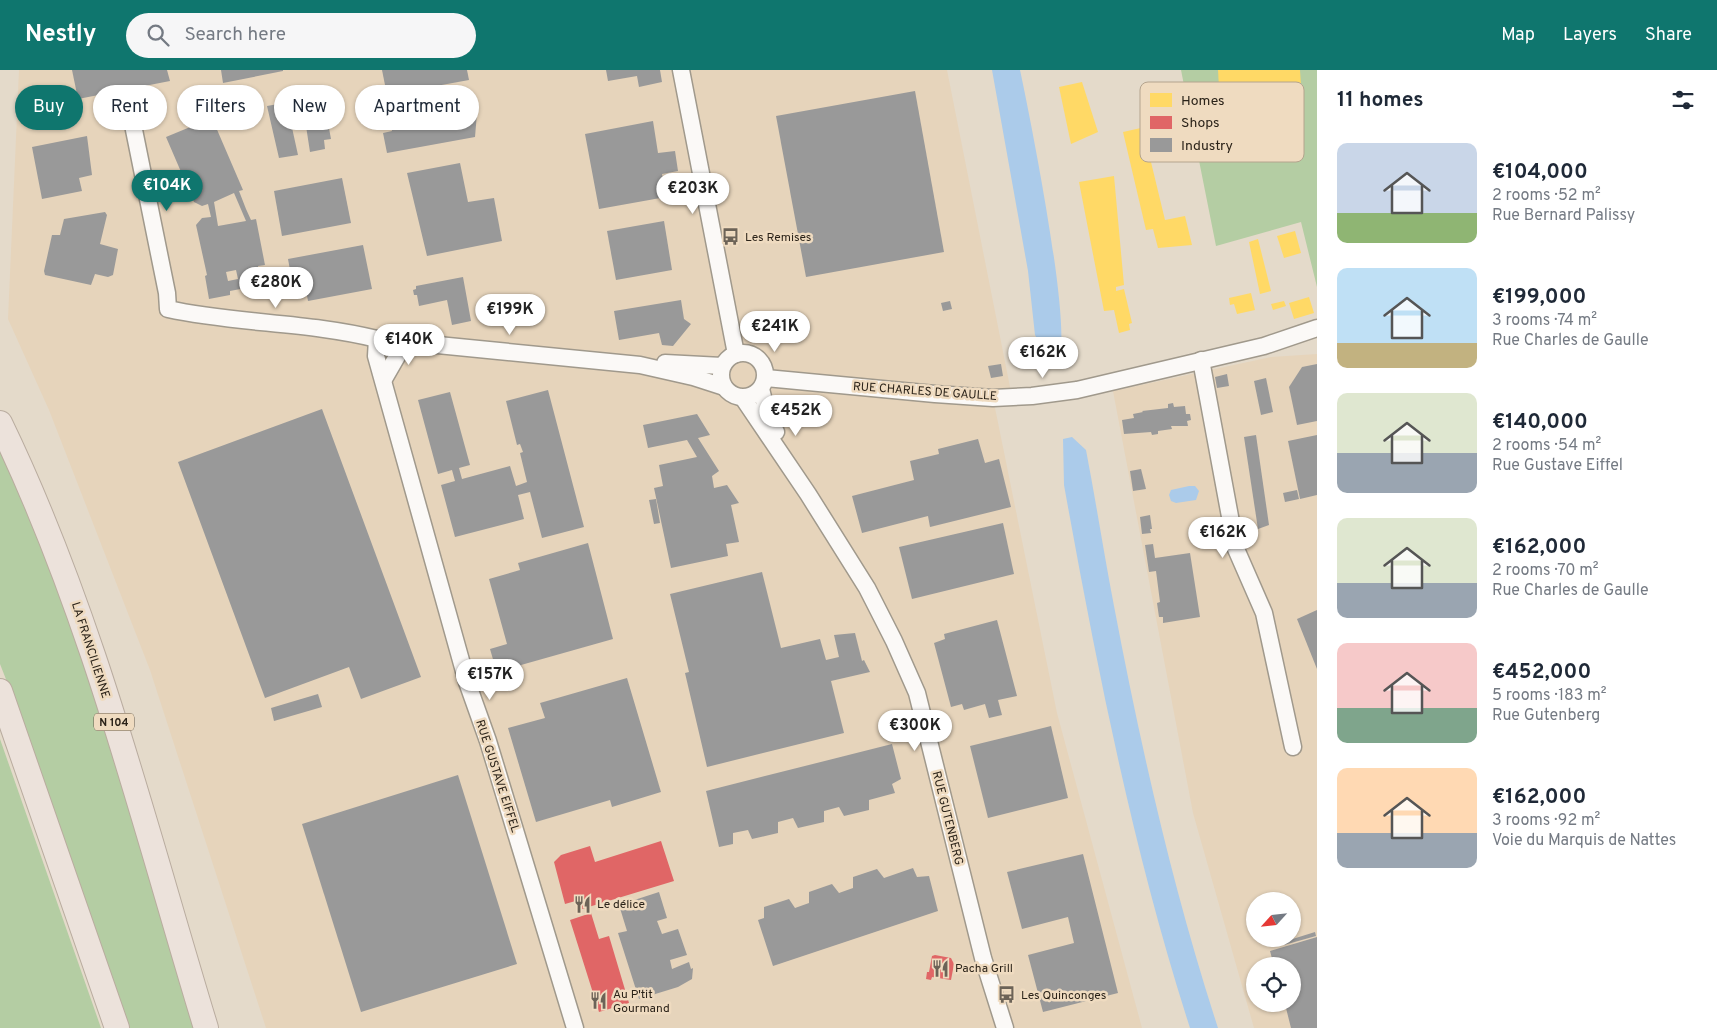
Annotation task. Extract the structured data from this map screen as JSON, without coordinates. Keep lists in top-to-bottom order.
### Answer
{
  "streets": {
    "highway": ["LA FRANCILIENNE", "N 104"],
    "street": ["RUE CHARLES DE GAULLE", "RUE GUSTAVE EIFFEL", "RUE GUTENBERG"]
  },
  "crossings": [
    ["RUE CHARLES DE GAULLE", "RUE GUTENBERG"]
  ],
  "places": {
    "bus stop": ["Les Remises", "Les Quinconges"],
    "restaurant": ["Le délice", "Pacha Grill", "Au P'tit Gourmand"]
  },
  "legend": ["Homes", "Shops", "Industry"],
  "north": "bottom left",
  "page": {
    "header": "Nestly",
    "search": "Search here",
    "nav": ["Map", "Layers", "Share"],
    "heading": "11 homes",
    "chip": [
      "Buy",
      "Rent",
      "Filters",
      "New",
      "Apartment"
    ],
    "list": [
      {
        "name": "€104,000",
        "note": "2 rooms · 52 m² · Rue Bernard Palissy"
      },
      {
        "name": "€199,000",
        "note": "3 rooms · 74 m² · Rue Charles de Gaulle"
      },
      {
        "name": "€140,000",
        "note": "2 rooms · 54 m² · Rue Gustave Eiffel"
      },
      {
        "name": "€162,000",
        "note": "2 rooms · 70 m² · Rue Charles de Gaulle"
      },
      {
        "name": "€452,000",
        "note": "5 rooms · 183 m² · Rue Gutenberg"
      },
      {
        "name": "€162,000",
        "note": "3 rooms · 92 m² · Voie du Marquis de Nattes"
      }
    ],
    "price": [
      "€104K",
      "€203K",
      "€280K",
      "€199K",
      "€241K",
      "€140K",
      "€162K",
      "€452K",
      "€162K",
      "€157K",
      "€300K"
    ]
  }
}
